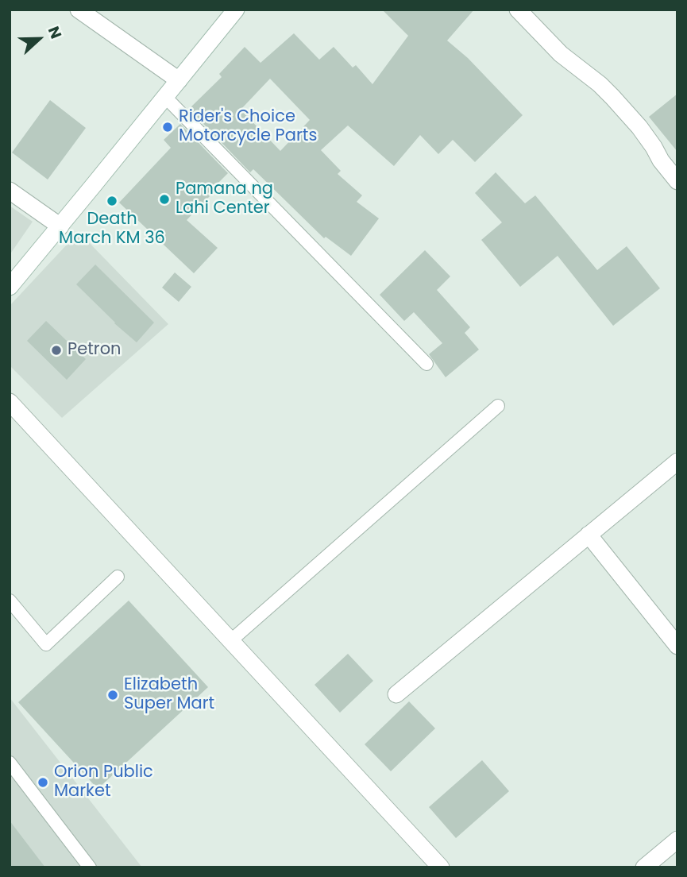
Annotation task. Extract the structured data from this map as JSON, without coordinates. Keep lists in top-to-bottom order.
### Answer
{
  "places": [
    "Rider's Choice Motorcycle Parts",
    "Pamana ng Lahi Center",
    "Death March KM 36",
    "Petron",
    "Elizabeth Super Mart",
    "Orion Public Market"
  ],
  "north": "right"
}
